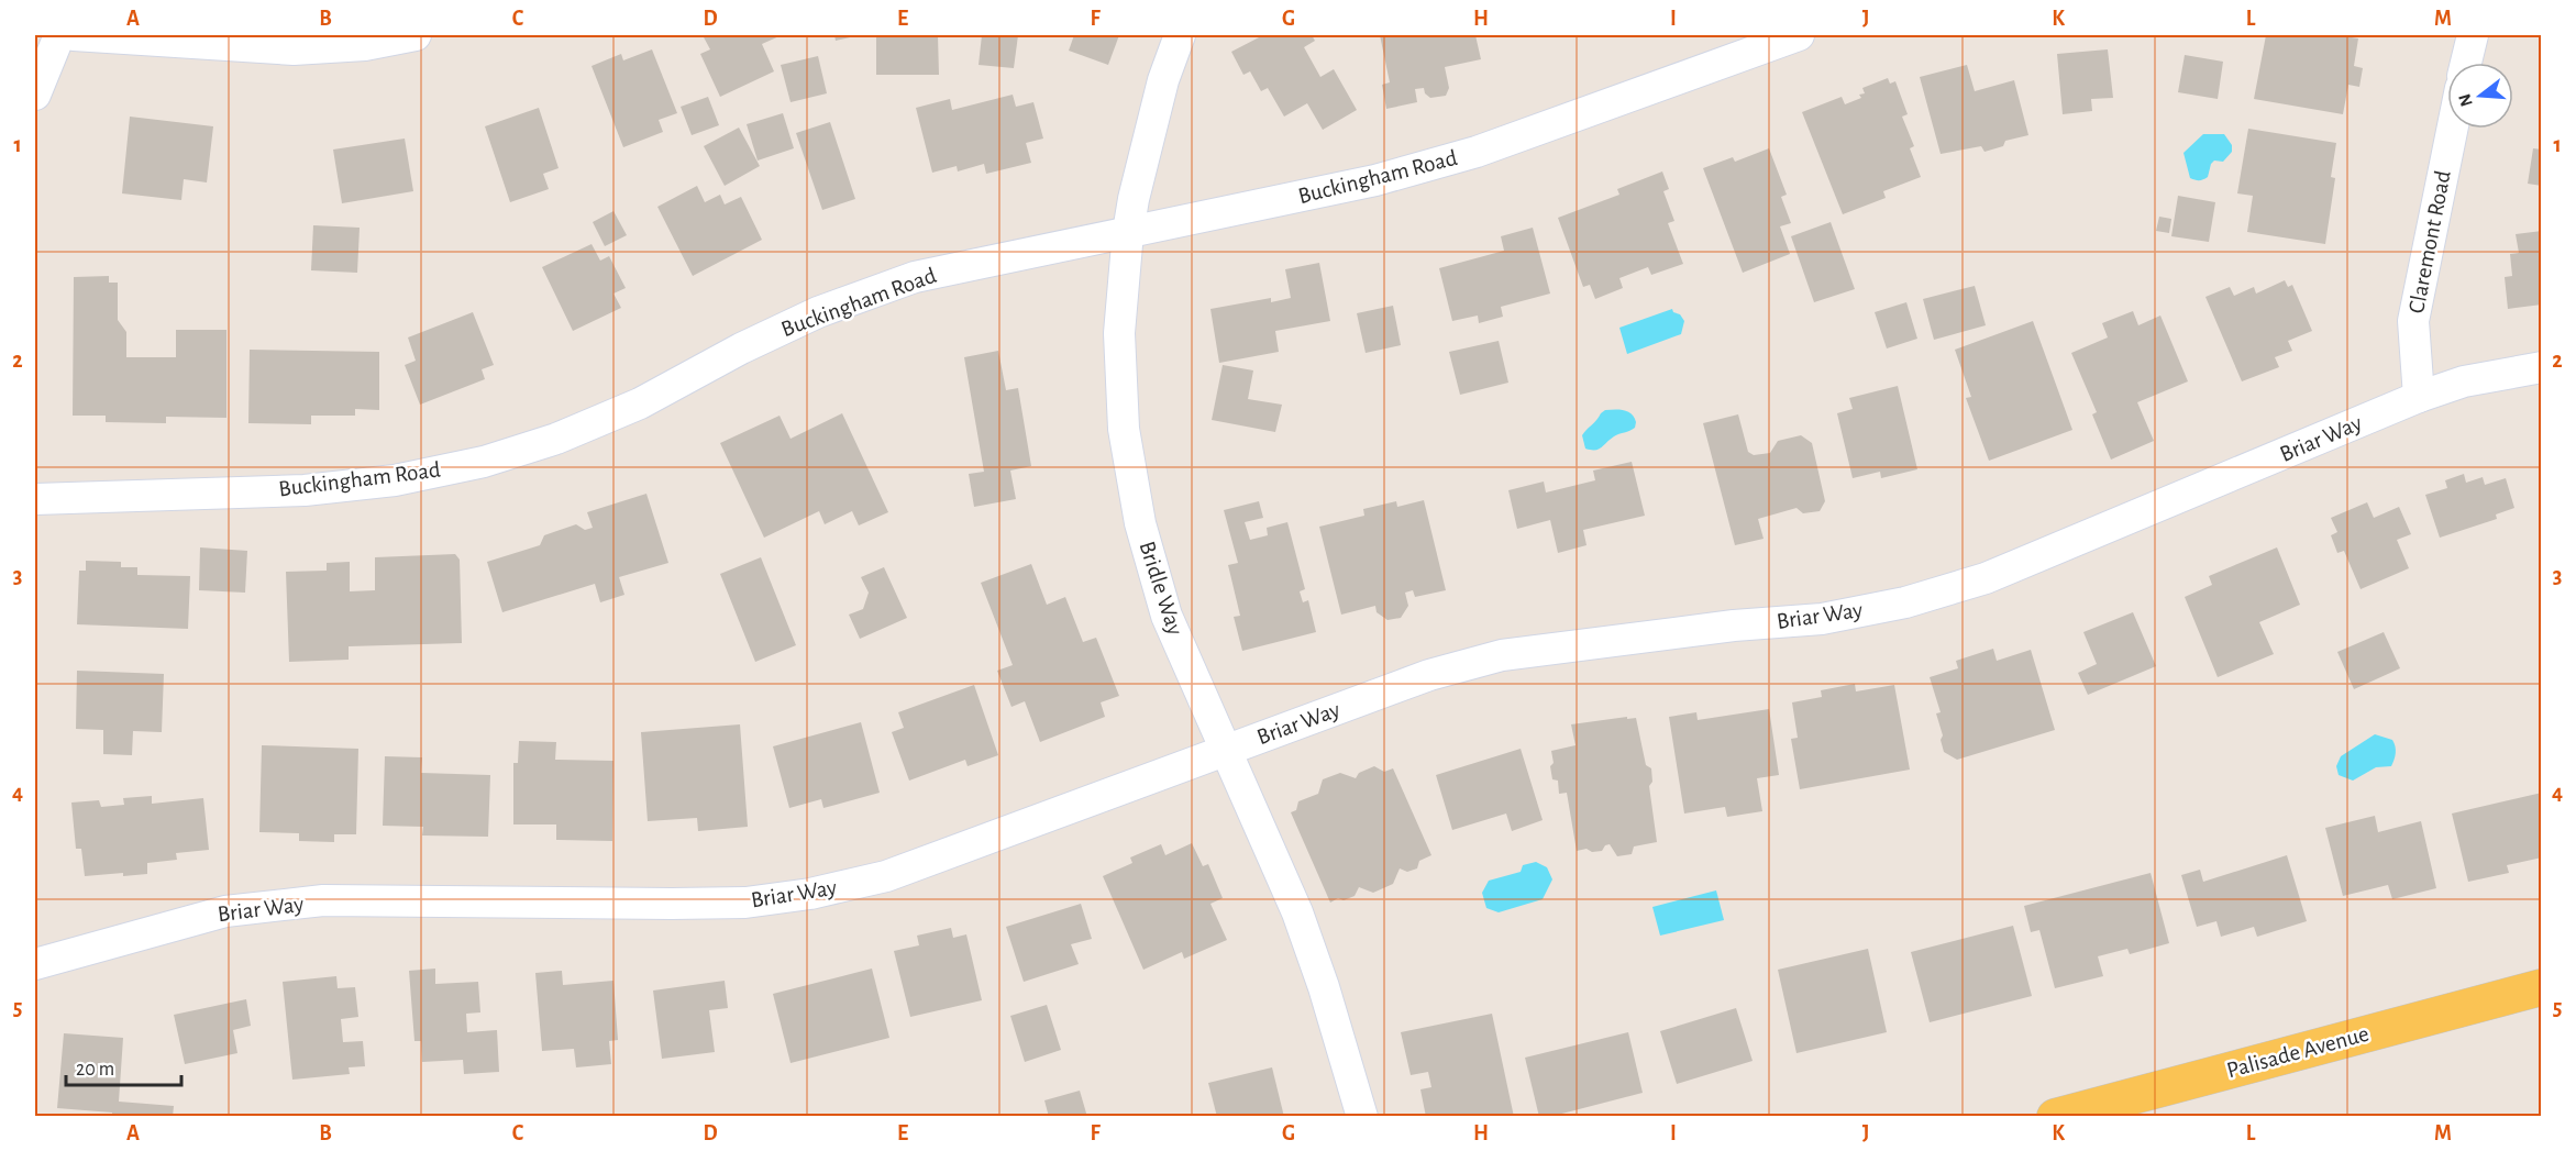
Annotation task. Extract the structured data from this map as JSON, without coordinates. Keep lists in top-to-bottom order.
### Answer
{
  "streets": {
    "main road": ["Palisade Avenue"],
    "street": [
      "Buckingham Road",
      "Claremont Road",
      "Briar Way",
      "Bridle Way"
    ]
  },
  "crossings": [
    ["Buckingham Road", "Bridle Way"],
    ["Claremont Road", "Briar Way"],
    ["Briar Way", "Bridle Way"]
  ],
  "scale_bar": "20 m",
  "north": "left",
  "grid": {
    "columns": [
      "A",
      "B",
      "C",
      "D",
      "E",
      "F",
      "G",
      "H",
      "I",
      "J",
      "K",
      "L",
      "M"
    ],
    "rows": [
      "1",
      "2",
      "3",
      "4",
      "5"
    ]
  }
}
